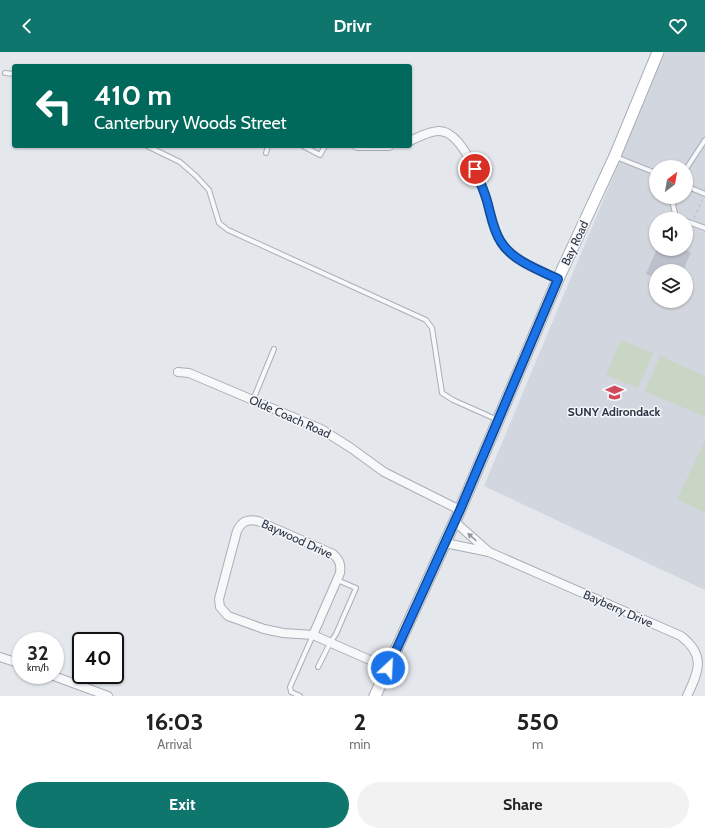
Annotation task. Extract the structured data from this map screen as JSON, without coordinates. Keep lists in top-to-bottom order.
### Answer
{
  "streets": {
    "street": [
      "Bay Road",
      "Olde Coach Road",
      "Baywood Drive",
      "Bayberry Drive"
    ]
  },
  "crossings": [
    ["Bay Road", "Olde Coach Road"],
    ["Bay Road", "Baywood Drive"],
    ["Bay Road", "Bayberry Drive"]
  ],
  "places": {
    "school or university": ["SUNY Adirondack"]
  },
  "north": "top right",
  "page": {
    "header": "Drivr",
    "turn": ["410 m", "Canterbury Woods Street"],
    "speed": "32 km/h",
    "limit": "40",
    "eta": [
      "16:03",
      "Arrival",
      "2",
      "min",
      "550",
      "m"
    ],
    "buttons": ["Exit", "Share"]
  }
}
